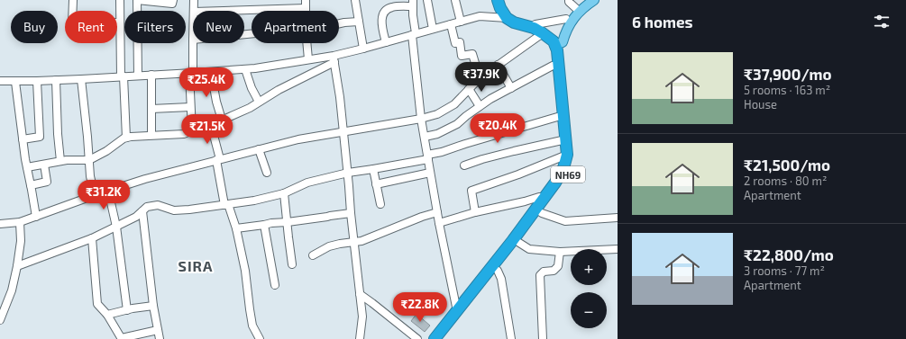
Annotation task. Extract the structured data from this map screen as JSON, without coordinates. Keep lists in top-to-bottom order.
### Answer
{
  "streets": {
    "highway": ["NH69"]
  },
  "districts": ["SIRA"],
  "page": {
    "heading": "6 homes",
    "chip": [
      "Buy",
      "Rent",
      "Filters",
      "New",
      "Apartment"
    ],
    "list": [
      {
        "name": "₹37,900/mo",
        "note": "5 rooms · 163 m² · House"
      },
      {
        "name": "₹21,500/mo",
        "note": "2 rooms · 80 m² · Apartment"
      },
      {
        "name": "₹22,800/mo",
        "note": "3 rooms · 77 m² · Apartment"
      }
    ],
    "price": [
      "₹37.9K",
      "₹25.4K",
      "₹20.4K",
      "₹21.5K",
      "₹31.2K",
      "₹22.8K"
    ],
    "map_buttons": ["+", "−"]
  }
}
